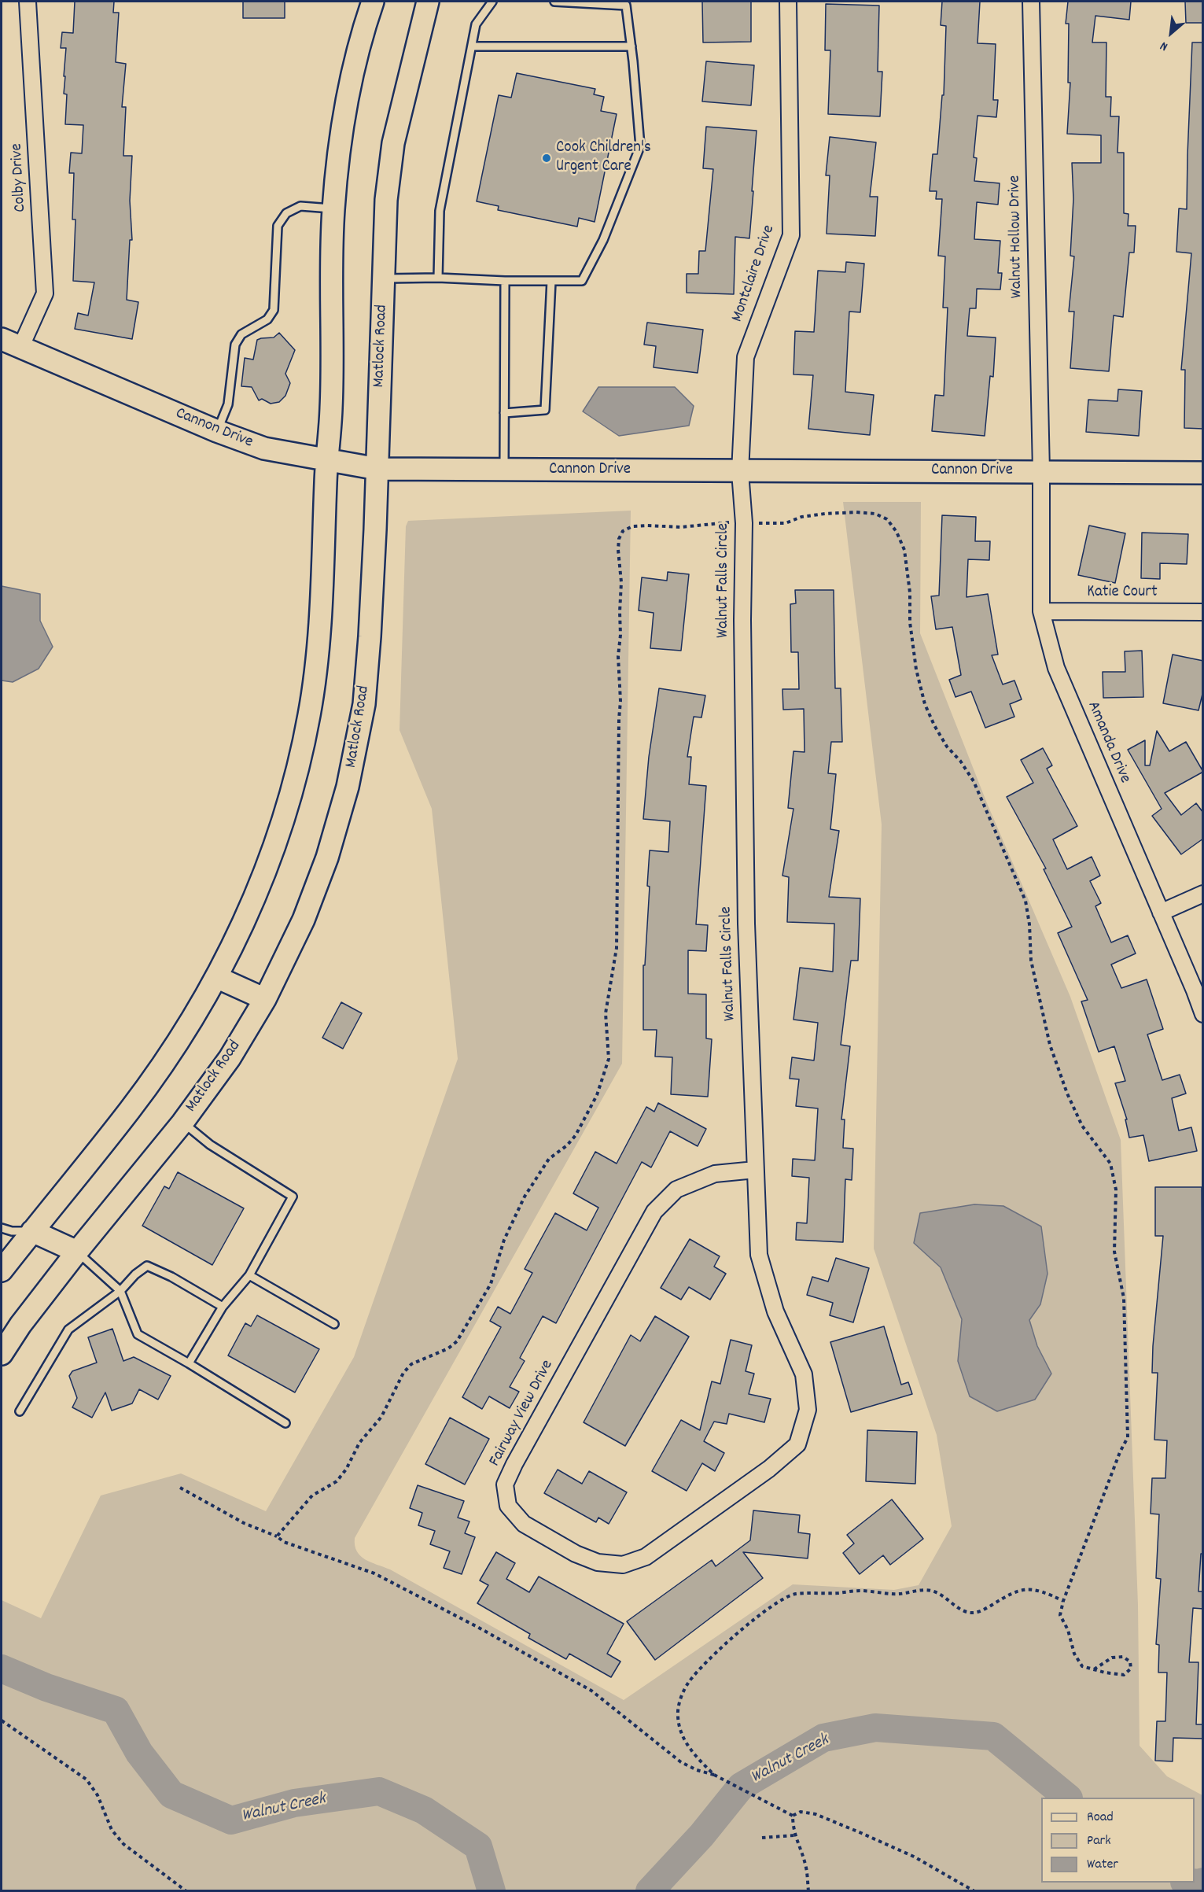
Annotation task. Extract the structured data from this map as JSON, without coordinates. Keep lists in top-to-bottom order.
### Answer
{
  "streets": {
    "main road": ["Matlock Road", "Cannon Drive"],
    "street": [
      "Colby Drive",
      "Walnut Hollow Drive",
      "Montclaire Drive",
      "Walnut Falls Circle",
      "Katie Court",
      "Amanda Drive",
      "Fairway View Drive"
    ]
  },
  "crossings": [
    ["Colby Drive", "Cannon Drive"],
    ["Walnut Hollow Drive", "Cannon Drive"],
    ["Walnut Hollow Drive", "Amanda Drive"],
    ["Montclaire Drive", "Cannon Drive"],
    ["Montclaire Drive", "Walnut Falls Circle"],
    ["Matlock Road", "Cannon Drive"],
    ["Cannon Drive", "Walnut Falls Circle"],
    ["Cannon Drive", "Amanda Drive"],
    ["Walnut Falls Circle", "Fairway View Drive"],
    ["Katie Court", "Amanda Drive"]
  ],
  "water": ["Walnut Creek"],
  "places": ["Cook Children's Urgent Care"],
  "legend": ["Road", "Park", "Water"],
  "north": "bottom left"
}
